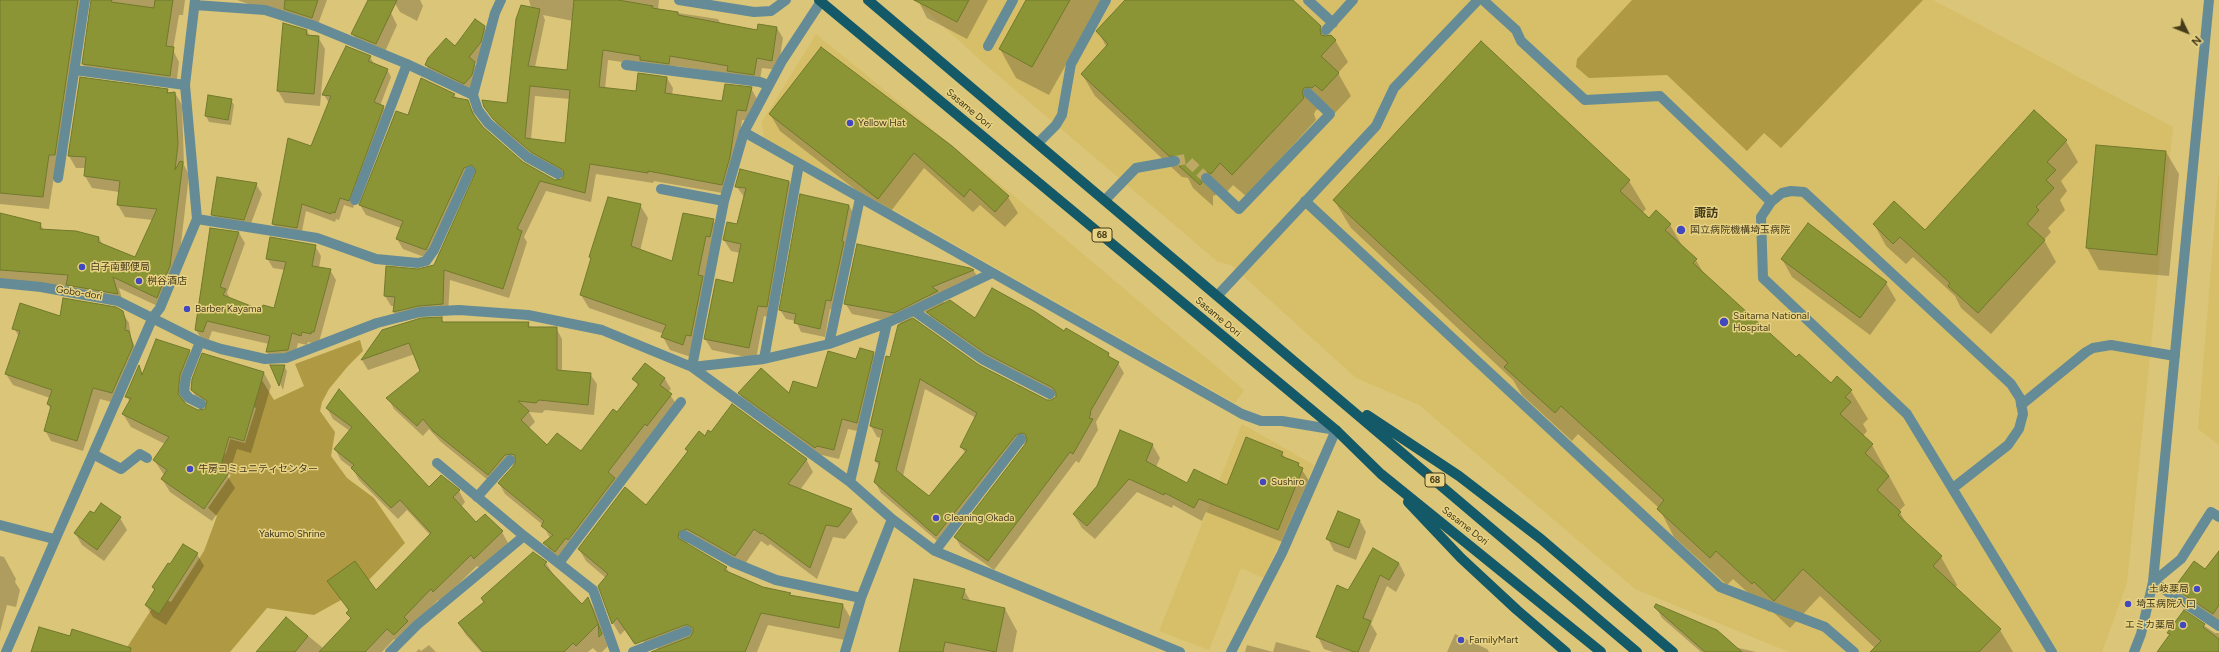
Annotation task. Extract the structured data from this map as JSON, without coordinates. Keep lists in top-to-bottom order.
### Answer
{
  "streets": {
    "main road": ["Sasame Dori", "68"],
    "street": ["Gobo-dori"]
  },
  "districts": ["諏訪"],
  "parks": ["Yakumo Shrine"],
  "places": [
    "Yellow Hat",
    "国立病院機構埼玉病院",
    "白子南郵便局",
    "桝谷酒店",
    "Barber Kayama",
    "Saitama National Hospital",
    "牛房コミュニティセンター",
    "Sushiro",
    "Cleaning Okada",
    "土岐薬局",
    "埼玉病院入口",
    "エミカ薬局",
    "FamilyMart"
  ],
  "north": "bottom right"
}
